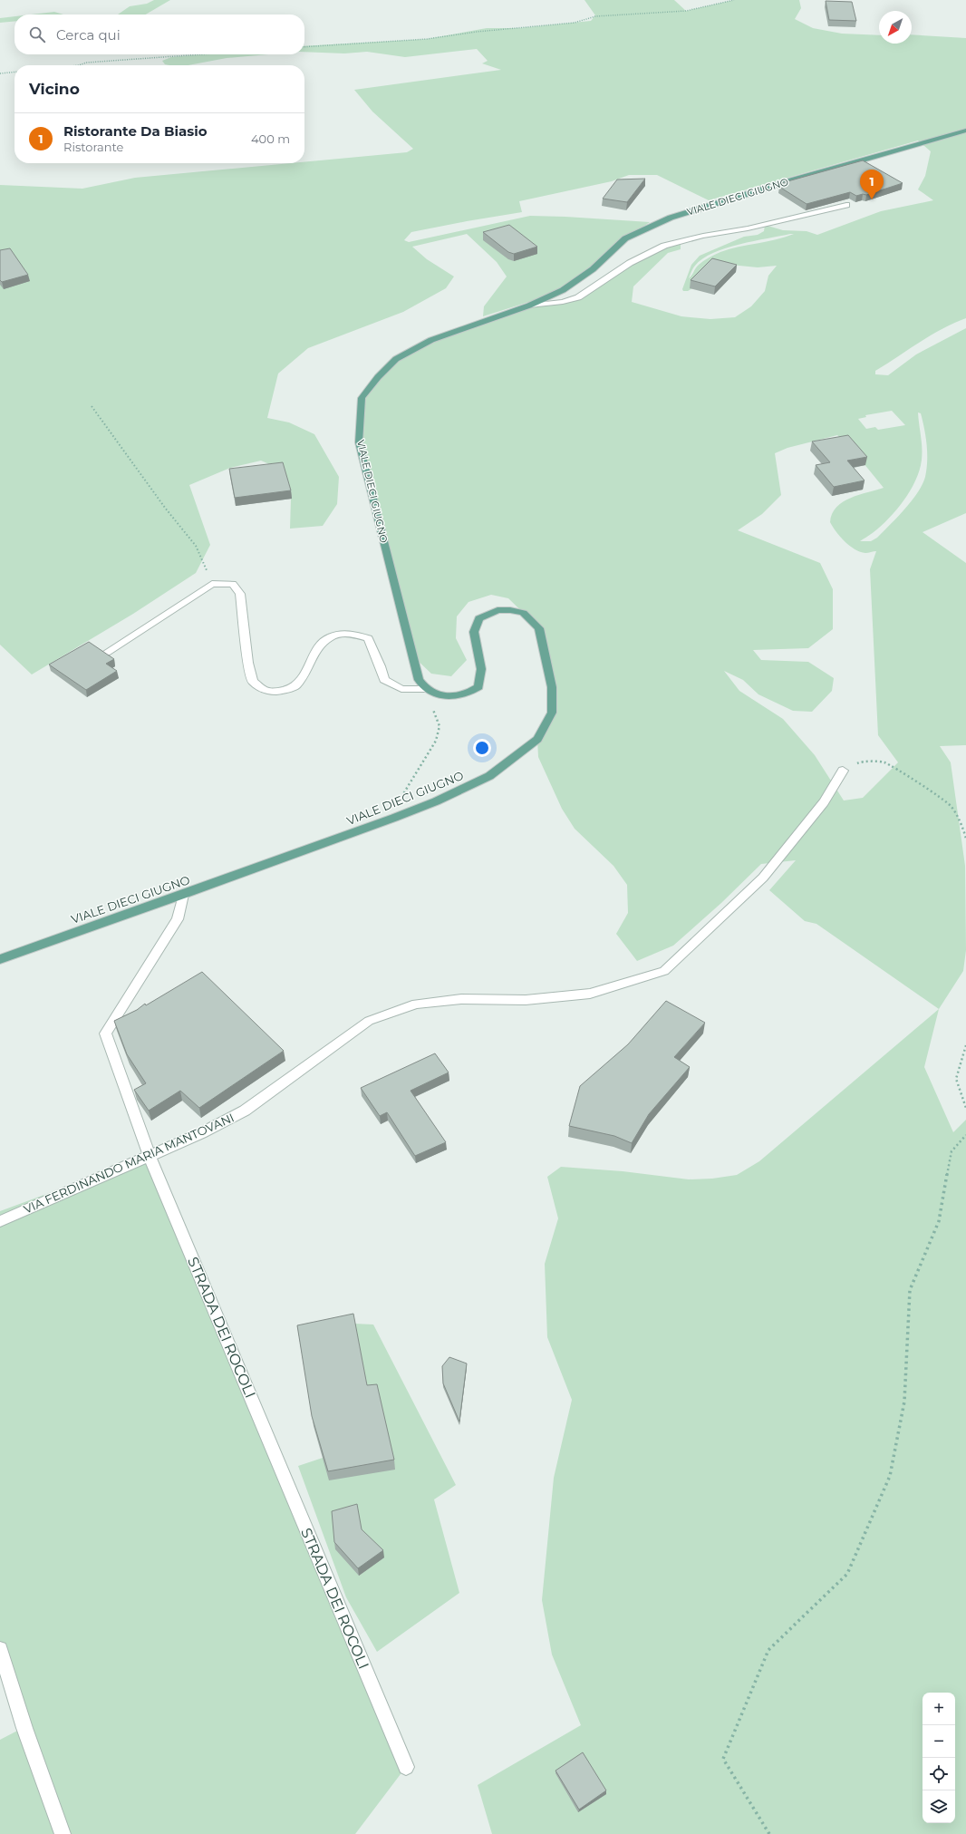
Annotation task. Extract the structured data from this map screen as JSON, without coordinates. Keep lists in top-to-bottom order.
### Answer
{
  "streets": {
    "main road": ["VIALE DIECI GIUGNO"],
    "street": ["VIA FERDINANDO MARIA MANTOVANI", "STRADA DEI ROCOLI"]
  },
  "crossings": [
    ["VIALE DIECI GIUGNO", "STRADA DEI ROCOLI"],
    ["VIA FERDINANDO MARIA MANTOVANI", "STRADA DEI ROCOLI"]
  ],
  "north": "bottom left",
  "page": {
    "search": "Cerca qui",
    "heading": "Vicino",
    "list": [
      {
        "mark": "1",
        "name": "Ristorante Da Biasio",
        "note": "Ristorante",
        "value": "400 m"
      }
    ],
    "pins": "1",
    "map_buttons": ["+", "−"]
  }
}
